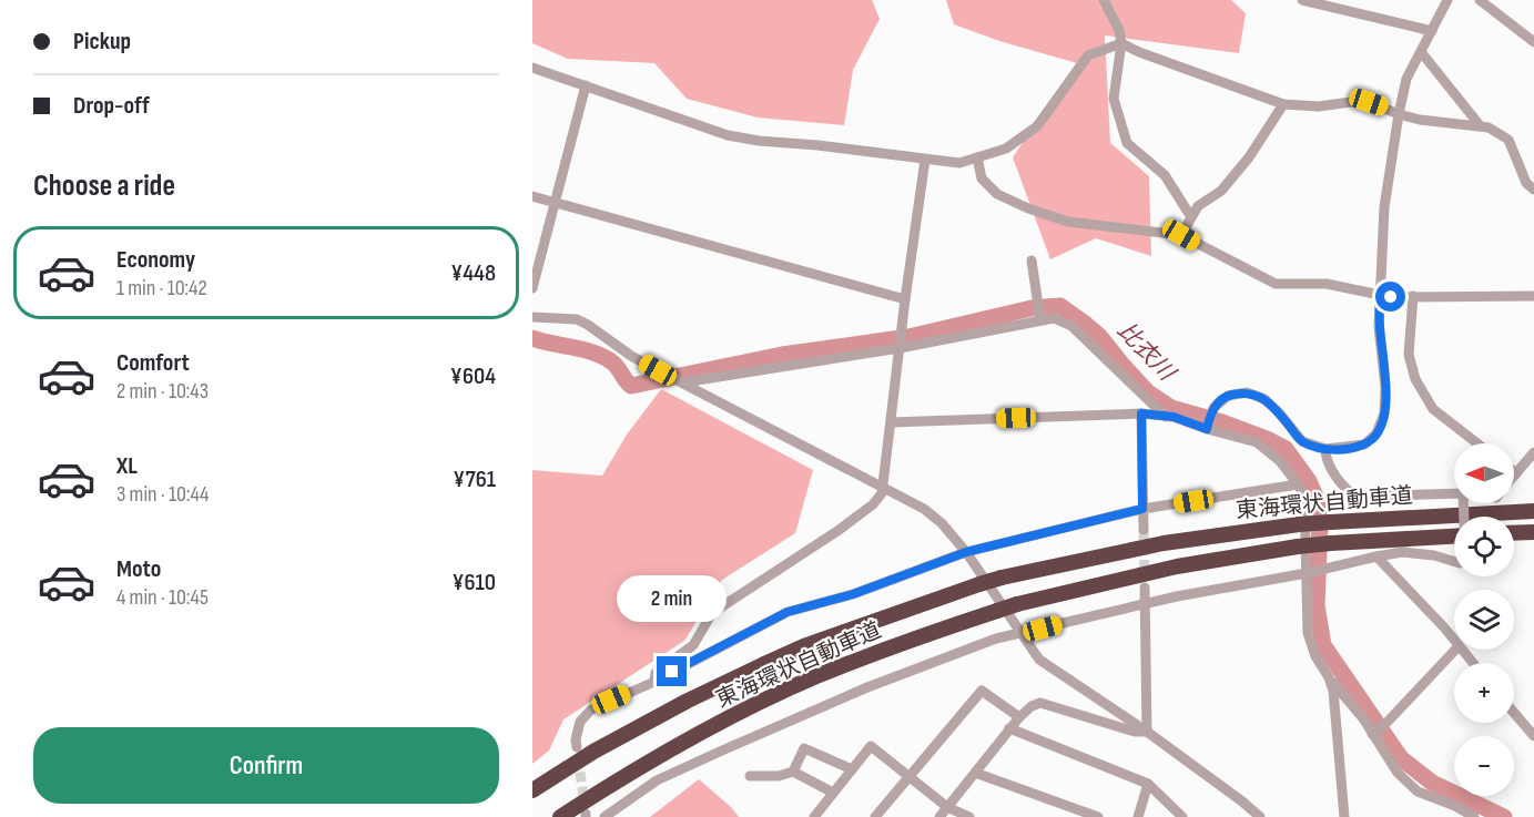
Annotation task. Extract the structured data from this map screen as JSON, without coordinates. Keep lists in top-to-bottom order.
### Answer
{
  "streets": {
    "highway": ["東海環状自動車道"]
  },
  "water": ["比衣川"],
  "north": "left",
  "page": {
    "banner": ["Pickup", "Drop-off"],
    "heading": "Choose a ride",
    "list": [
      {
        "name": "Economy",
        "note": "1 min · 10:42",
        "value": "¥448"
      },
      {
        "name": "Comfort",
        "note": "2 min · 10:43",
        "value": "¥604"
      },
      {
        "name": "XL",
        "note": "3 min · 10:44",
        "value": "¥761"
      },
      {
        "name": "Moto",
        "note": "4 min · 10:45",
        "value": "¥610"
      }
    ],
    "map_buttons": ["+", "−"],
    "bubble": "2 min",
    "buttons": "Confirm"
  }
}
